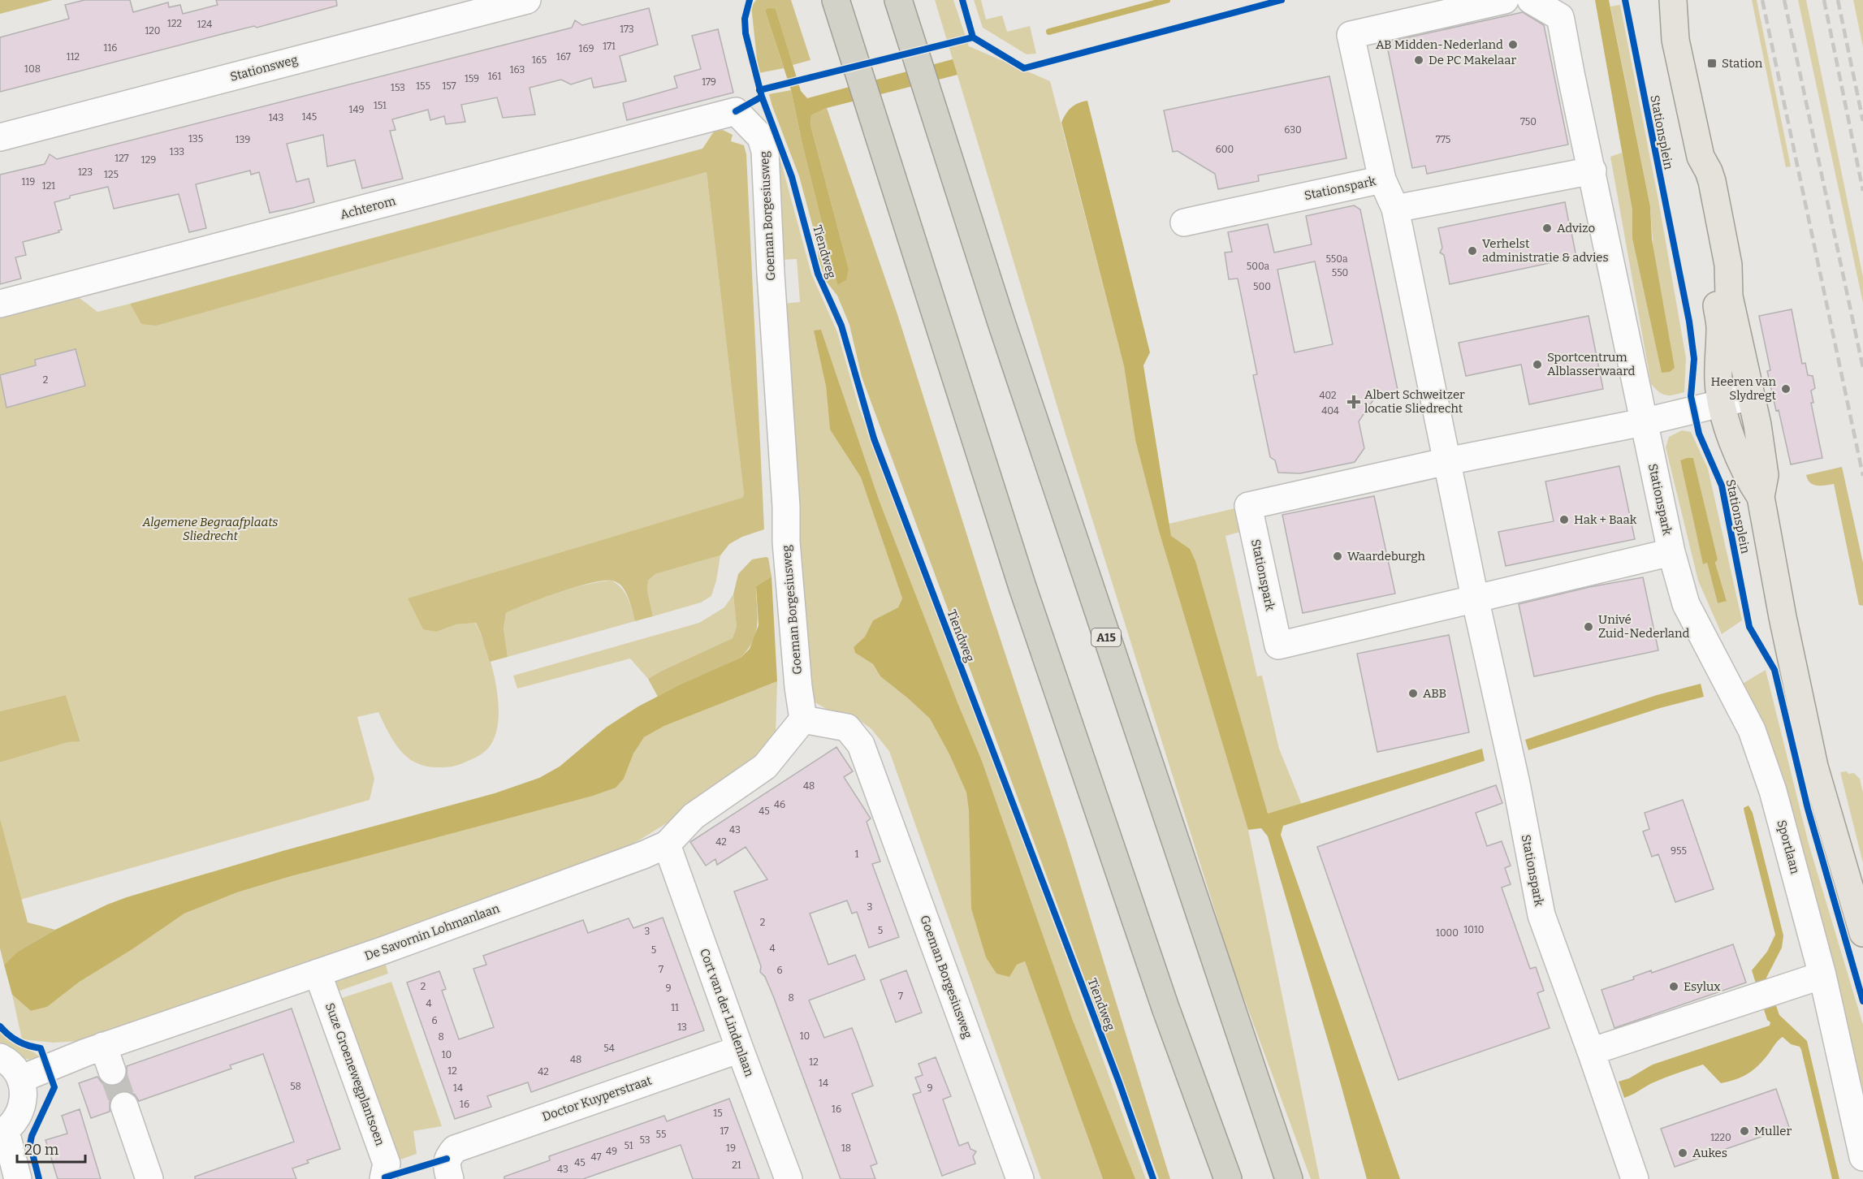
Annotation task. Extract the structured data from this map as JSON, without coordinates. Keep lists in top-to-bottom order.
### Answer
{
  "streets": {
    "highway": ["A15"],
    "main road": ["Stationsplein"],
    "street": [
      "Stationsweg",
      "Stationspark",
      "Achterom",
      "Goeman Borgesiusweg",
      "Sportlaan",
      "De Savornin Lohmanlaan",
      "Cort van der Lindenlaan",
      "Suze Groenewegplantsoen",
      "Doctor Kuyperstraat"
    ],
    "cycle path": ["Tiendweg"]
  },
  "crossings": [
    ["Stationsplein", "Stationspark"],
    ["Stationspark", "Sportlaan"],
    ["Achterom", "Goeman Borgesiusweg"],
    ["Goeman Borgesiusweg", "De Savornin Lohmanlaan"],
    ["De Savornin Lohmanlaan", "Cort van der Lindenlaan"],
    ["De Savornin Lohmanlaan", "Suze Groenewegplantsoen"],
    ["Cort van der Lindenlaan", "Doctor Kuyperstraat"]
  ],
  "parks": ["Algemene Begraafplaats Sliedrecht"],
  "places": {
    "other": [
      "AB Midden-Nederland",
      "De PC Makelaar",
      "Advizo",
      "Verhelst administratie & advies",
      "Sportcentrum Alblasserwaard",
      "Heeren van Slydregt",
      "Hak + Baak",
      "Waardeburgh",
      "Univé Zuid-Nederland",
      "ABB",
      "Esylux",
      "Muller",
      "Aukes"
    ],
    "transit": ["Station"],
    "health": ["Albert Schweitzer locatie Sliedrecht"]
  },
  "house_numbers": [
    "122",
    "124",
    "173",
    "120",
    "171",
    "116",
    "169",
    "112",
    "167",
    "165",
    "108",
    "163",
    "161",
    "159",
    "179",
    "155",
    "157",
    "153",
    "151",
    "149",
    "145",
    "143",
    "750",
    "630",
    "135",
    "139",
    "775",
    "600",
    "133",
    "127",
    "129",
    "123",
    "125",
    "119",
    "121",
    "550a",
    "500a",
    "550",
    "500",
    "2",
    "402",
    "404",
    "48",
    "46",
    "45",
    "43",
    "42",
    "955",
    "1",
    "3",
    "2",
    "1010",
    "5",
    "3",
    "1000",
    "4",
    "5",
    "7",
    "6",
    "2",
    "9",
    "7",
    "8",
    "4",
    "11",
    "6",
    "13",
    "10",
    "8",
    "54",
    "10",
    "48",
    "12",
    "12",
    "42",
    "14",
    "58",
    "14",
    "9",
    "16",
    "16",
    "15",
    "17",
    "55",
    "1220",
    "53",
    "51",
    "19",
    "18",
    "49",
    "47",
    "45",
    "21",
    "43"
  ],
  "scale_bar": "20 m"
}
